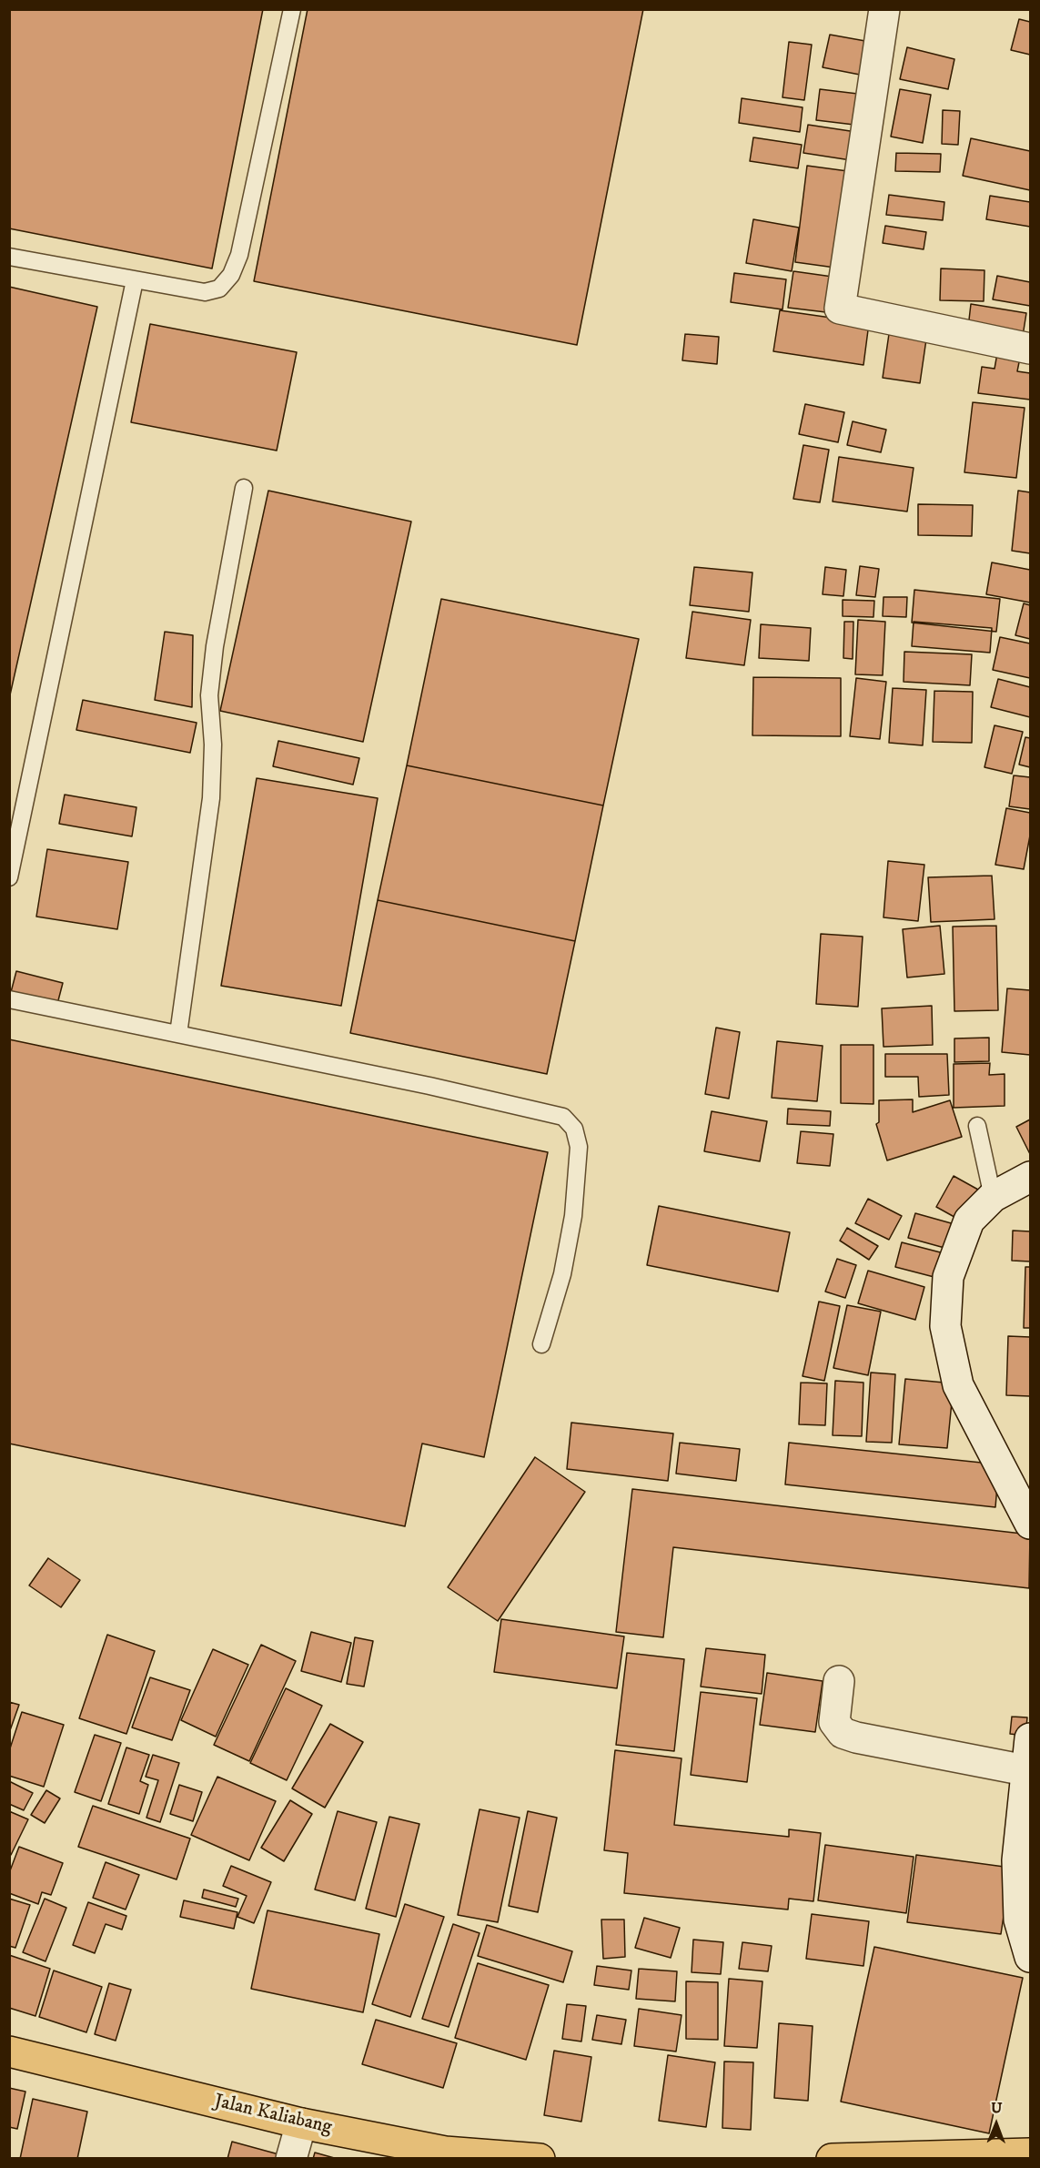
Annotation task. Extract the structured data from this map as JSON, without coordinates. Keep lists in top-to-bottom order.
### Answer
{
  "streets": {
    "main road": ["Jalan Kaliabang"]
  },
  "north": "top"
}
